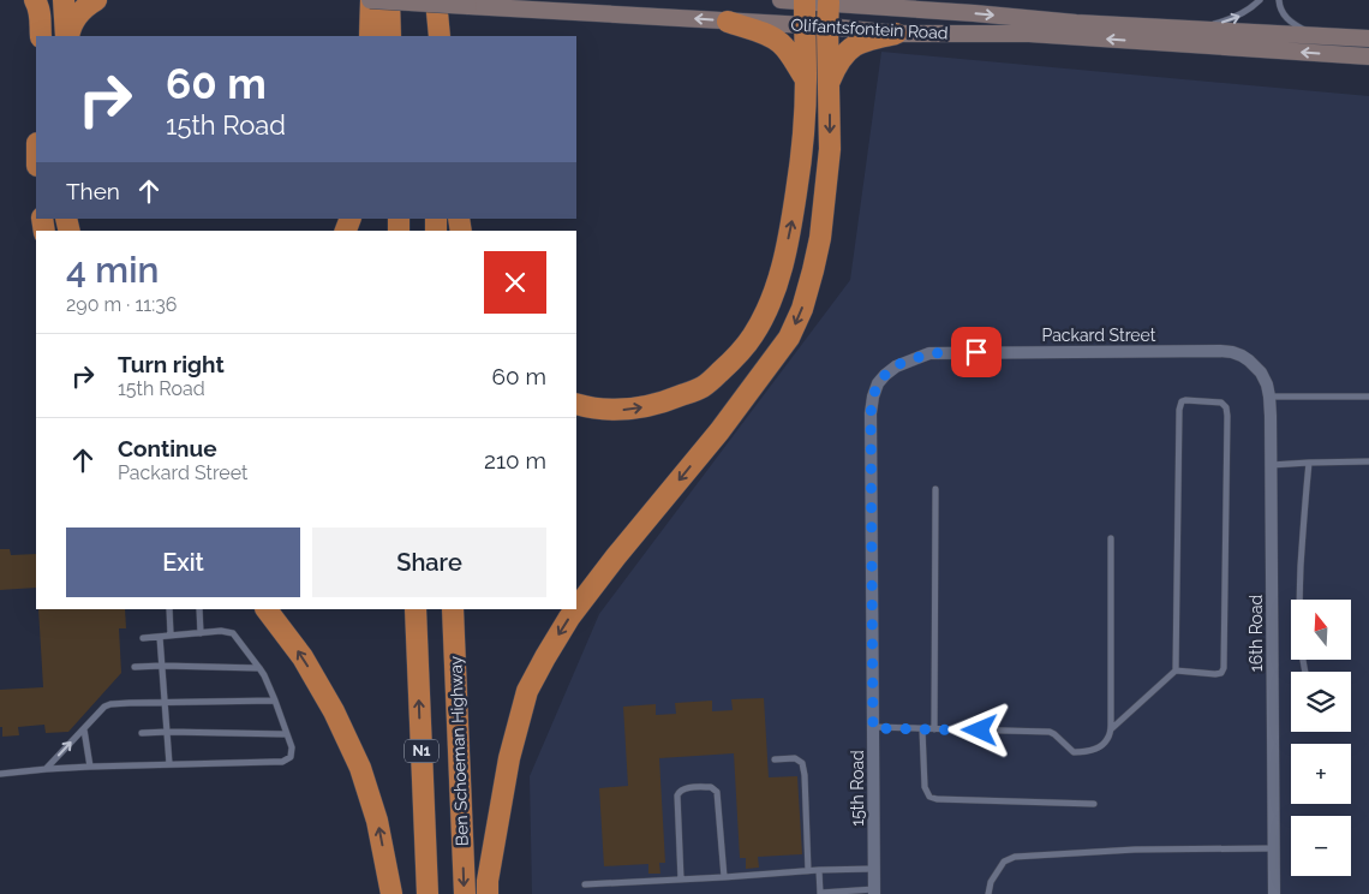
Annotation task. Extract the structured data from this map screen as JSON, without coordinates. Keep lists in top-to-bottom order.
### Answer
{
  "streets": {
    "highway": ["N1", "Ben Schoeman Highway"],
    "main road": ["Olifantsfontein Road"],
    "street": ["Packard Street", "16th Road", "15th Road"]
  },
  "crossings": [
    ["Packard Street", "16th Road"],
    ["Packard Street", "15th Road"]
  ],
  "north": "top",
  "page": {
    "turn": ["60 m", "15th Road"],
    "then": "Then",
    "heading": ["4 min", "290 m · 11:36"],
    "list": [
      {
        "name": "Turn right",
        "note": "15th Road",
        "value": "60 m"
      },
      {
        "name": "Continue",
        "note": "Packard Street",
        "value": "210 m"
      }
    ],
    "buttons": ["Exit", "Share"],
    "map_buttons": ["+", "−"]
  }
}
